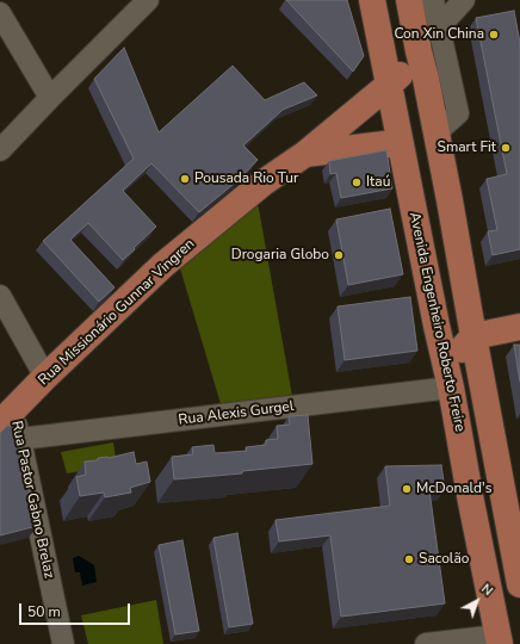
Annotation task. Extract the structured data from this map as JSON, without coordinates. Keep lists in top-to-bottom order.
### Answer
{
  "streets": {
    "main road": ["Rua Missionário Gunnar Vingren", "Avenida Engenheiro Roberto Freire"],
    "street": ["Rua Alexis Gurgel", "Rua Pastor Gabno Brelaz"]
  },
  "crossings": [
    ["Rua Missionário Gunnar Vingren", "Avenida Engenheiro Roberto Freire"],
    ["Rua Missionário Gunnar Vingren", "Rua Pastor Gabno Brelaz"],
    ["Avenida Engenheiro Roberto Freire", "Rua Alexis Gurgel"],
    ["Rua Alexis Gurgel", "Rua Pastor Gabno Brelaz"]
  ],
  "places": [
    "Con Xin China",
    "Smart Fit",
    "Pousada Rio Tur",
    "Itaú",
    "Drogaria Globo",
    "McDonald's",
    "Sacolão"
  ],
  "scale_bar": "50 m",
  "north": "top right"
}
